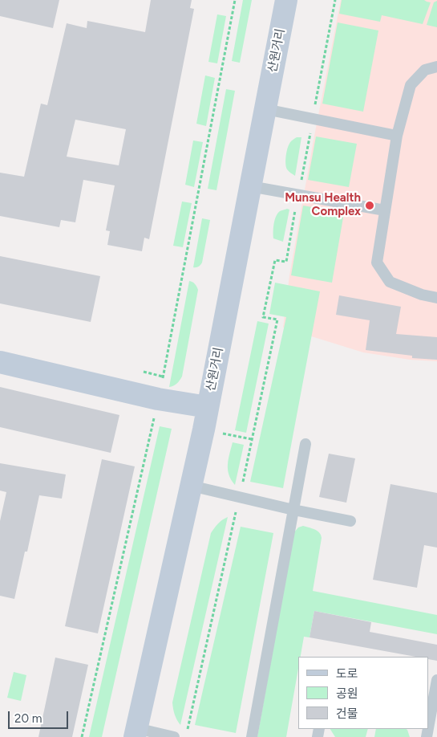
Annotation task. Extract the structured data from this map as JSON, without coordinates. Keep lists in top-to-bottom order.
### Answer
{
  "streets": {
    "main road": ["산원거리"]
  },
  "places": ["Munsu Health Complex"],
  "legend": ["도로", "공원", "건물"],
  "scale_bar": "20 m"
}
